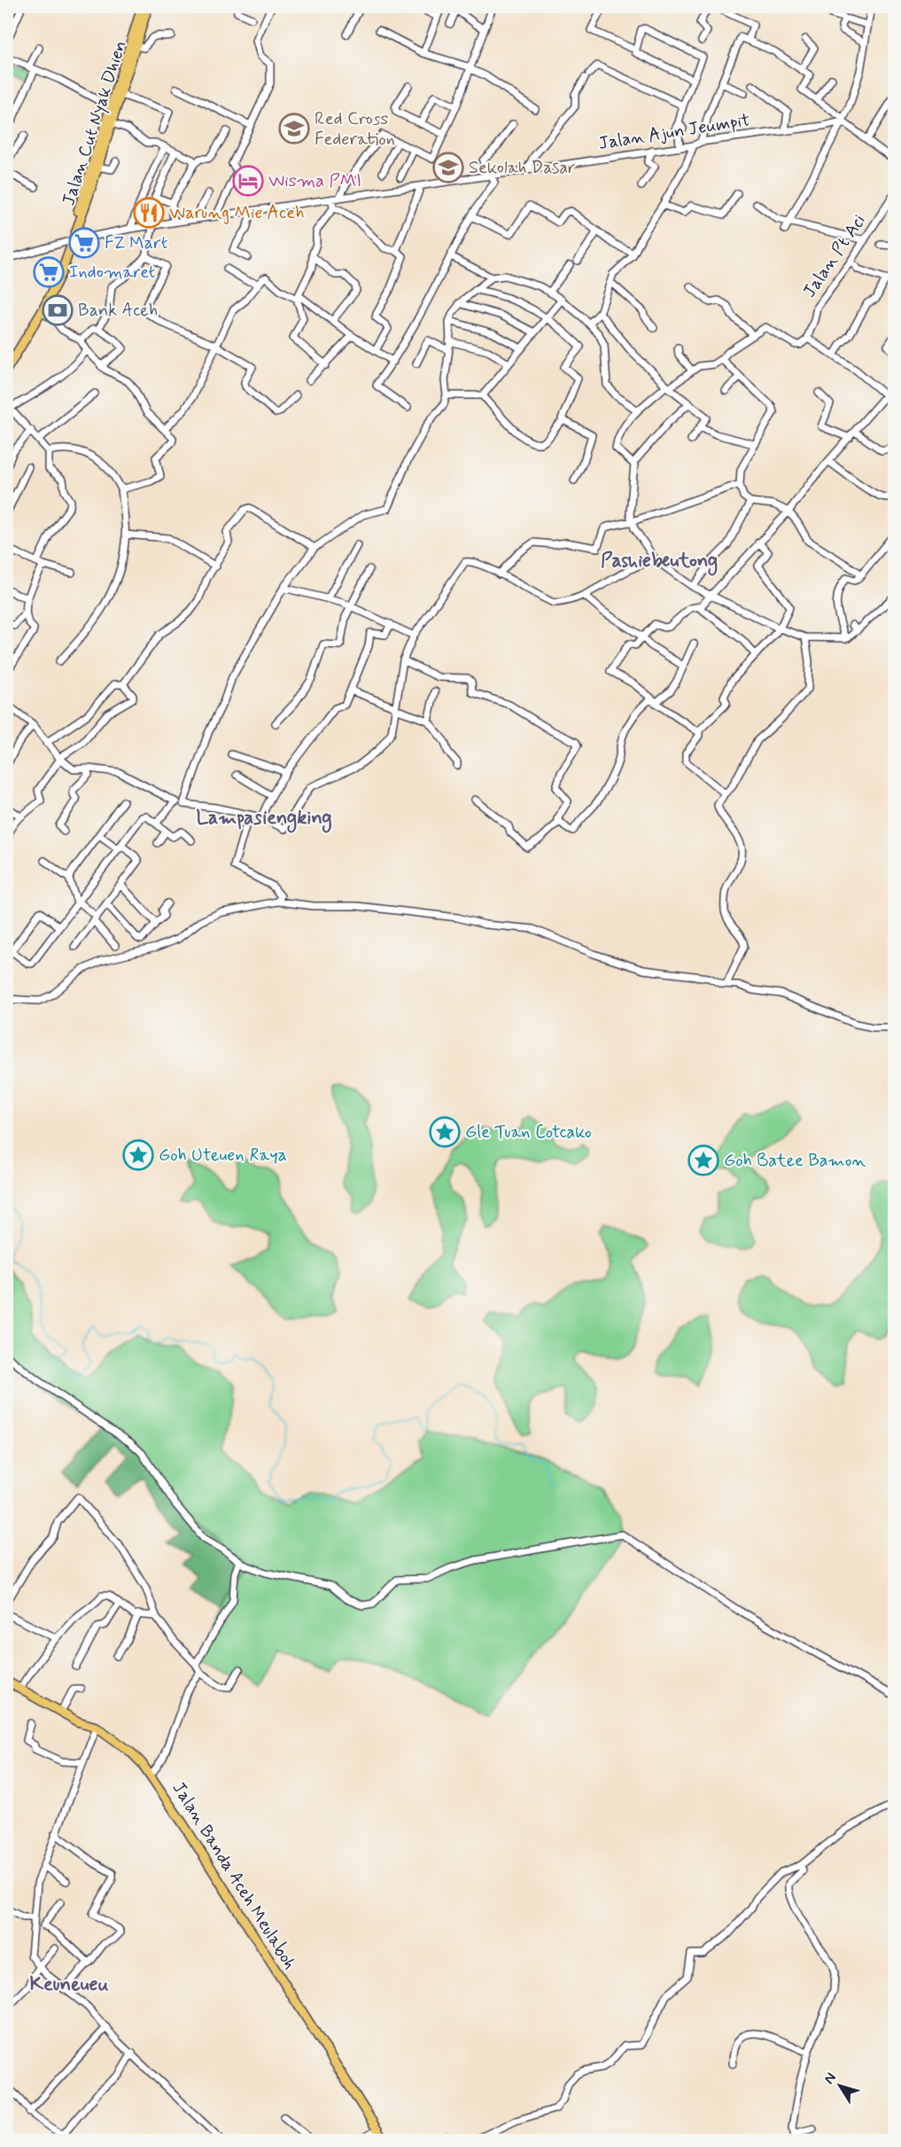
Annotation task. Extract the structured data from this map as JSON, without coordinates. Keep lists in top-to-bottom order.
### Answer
{
  "streets": {
    "highway": ["Jalan Cut Nyak Dhien", "Jalan Banda Aceh Meulaboh"],
    "street": ["Jalan Ajun Jeumpit", "Jalan Pt Aci"]
  },
  "crossings": [
    ["Jalan Cut Nyak Dhien", "Jalan Ajun Jeumpit"]
  ],
  "districts": ["Pashiebeutong", "Lampasiengking", "Keuneueu"],
  "places": {
    "school or university": ["Red Cross Federation", "Sekolah Dasar"],
    "hotel": ["Wisma PMI"],
    "restaurant": ["Warung Mie Aceh"],
    "supermarket": ["FZ Mart", "Indomaret"],
    "bank": ["Bank Aceh"],
    "place": ["Gle Tuan Cotcako", "Goh Uteuen Raya", "Goh Batee Bamon"]
  },
  "north": "top left"
}
